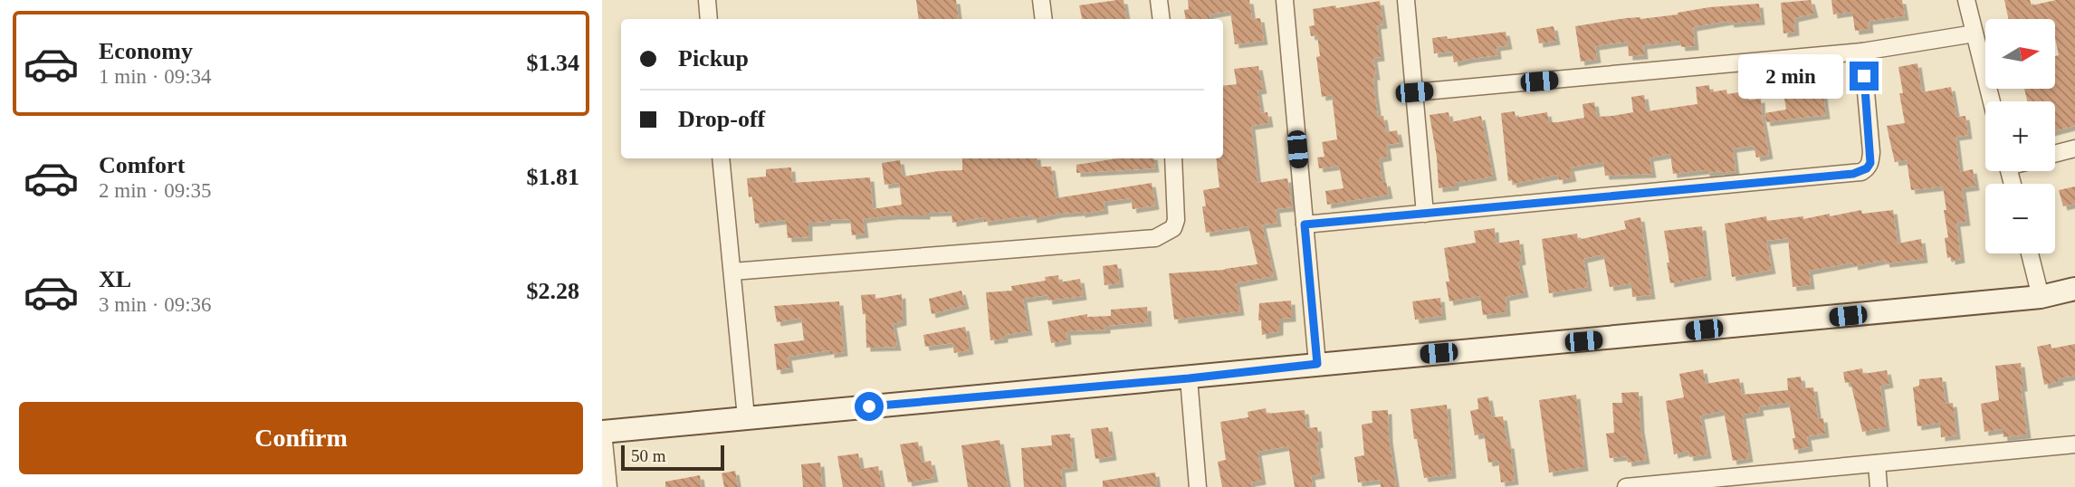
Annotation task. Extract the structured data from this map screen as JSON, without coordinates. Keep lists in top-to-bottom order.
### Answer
{
  "scale_bar": "50 m",
  "north": "right",
  "page": {
    "list": [
      {
        "name": "Economy",
        "note": "1 min · 09:34",
        "value": "$1.34"
      },
      {
        "name": "Comfort",
        "note": "2 min · 09:35",
        "value": "$1.81"
      },
      {
        "name": "XL",
        "note": "3 min · 09:36",
        "value": "$2.28"
      }
    ],
    "map_buttons": ["+", "−"],
    "banner": ["Pickup", "Drop-off"],
    "bubble": "2 min",
    "buttons": "Confirm",
    "scale": "50 m"
  }
}
